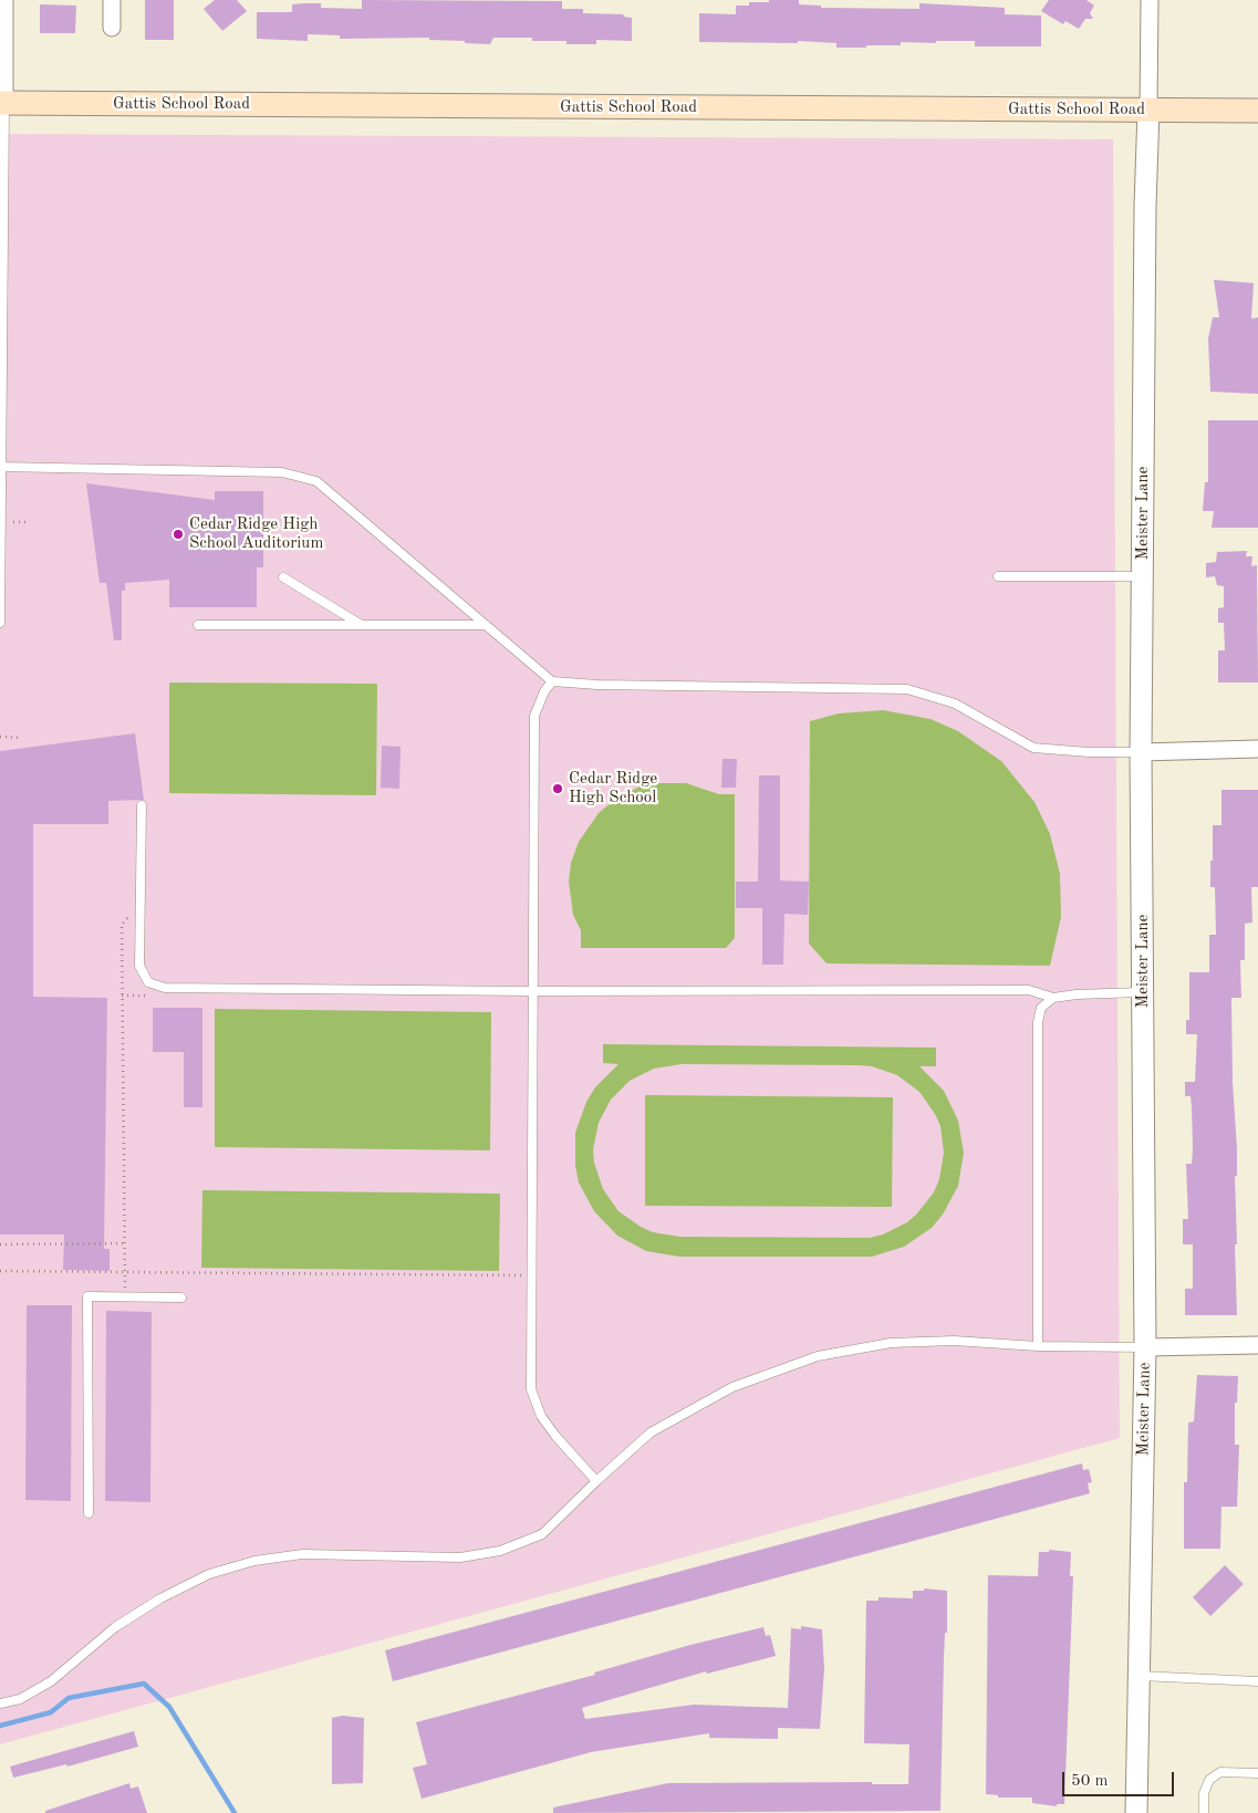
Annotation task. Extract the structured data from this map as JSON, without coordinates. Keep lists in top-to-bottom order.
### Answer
{
  "streets": {
    "main road": ["Gattis School Road"],
    "street": ["Meister Lane"]
  },
  "crossings": [
    ["Gattis School Road", "Meister Lane"]
  ],
  "places": ["Cedar Ridge High School Auditorium", "Cedar Ridge High School"],
  "scale_bar": "50 m"
}
